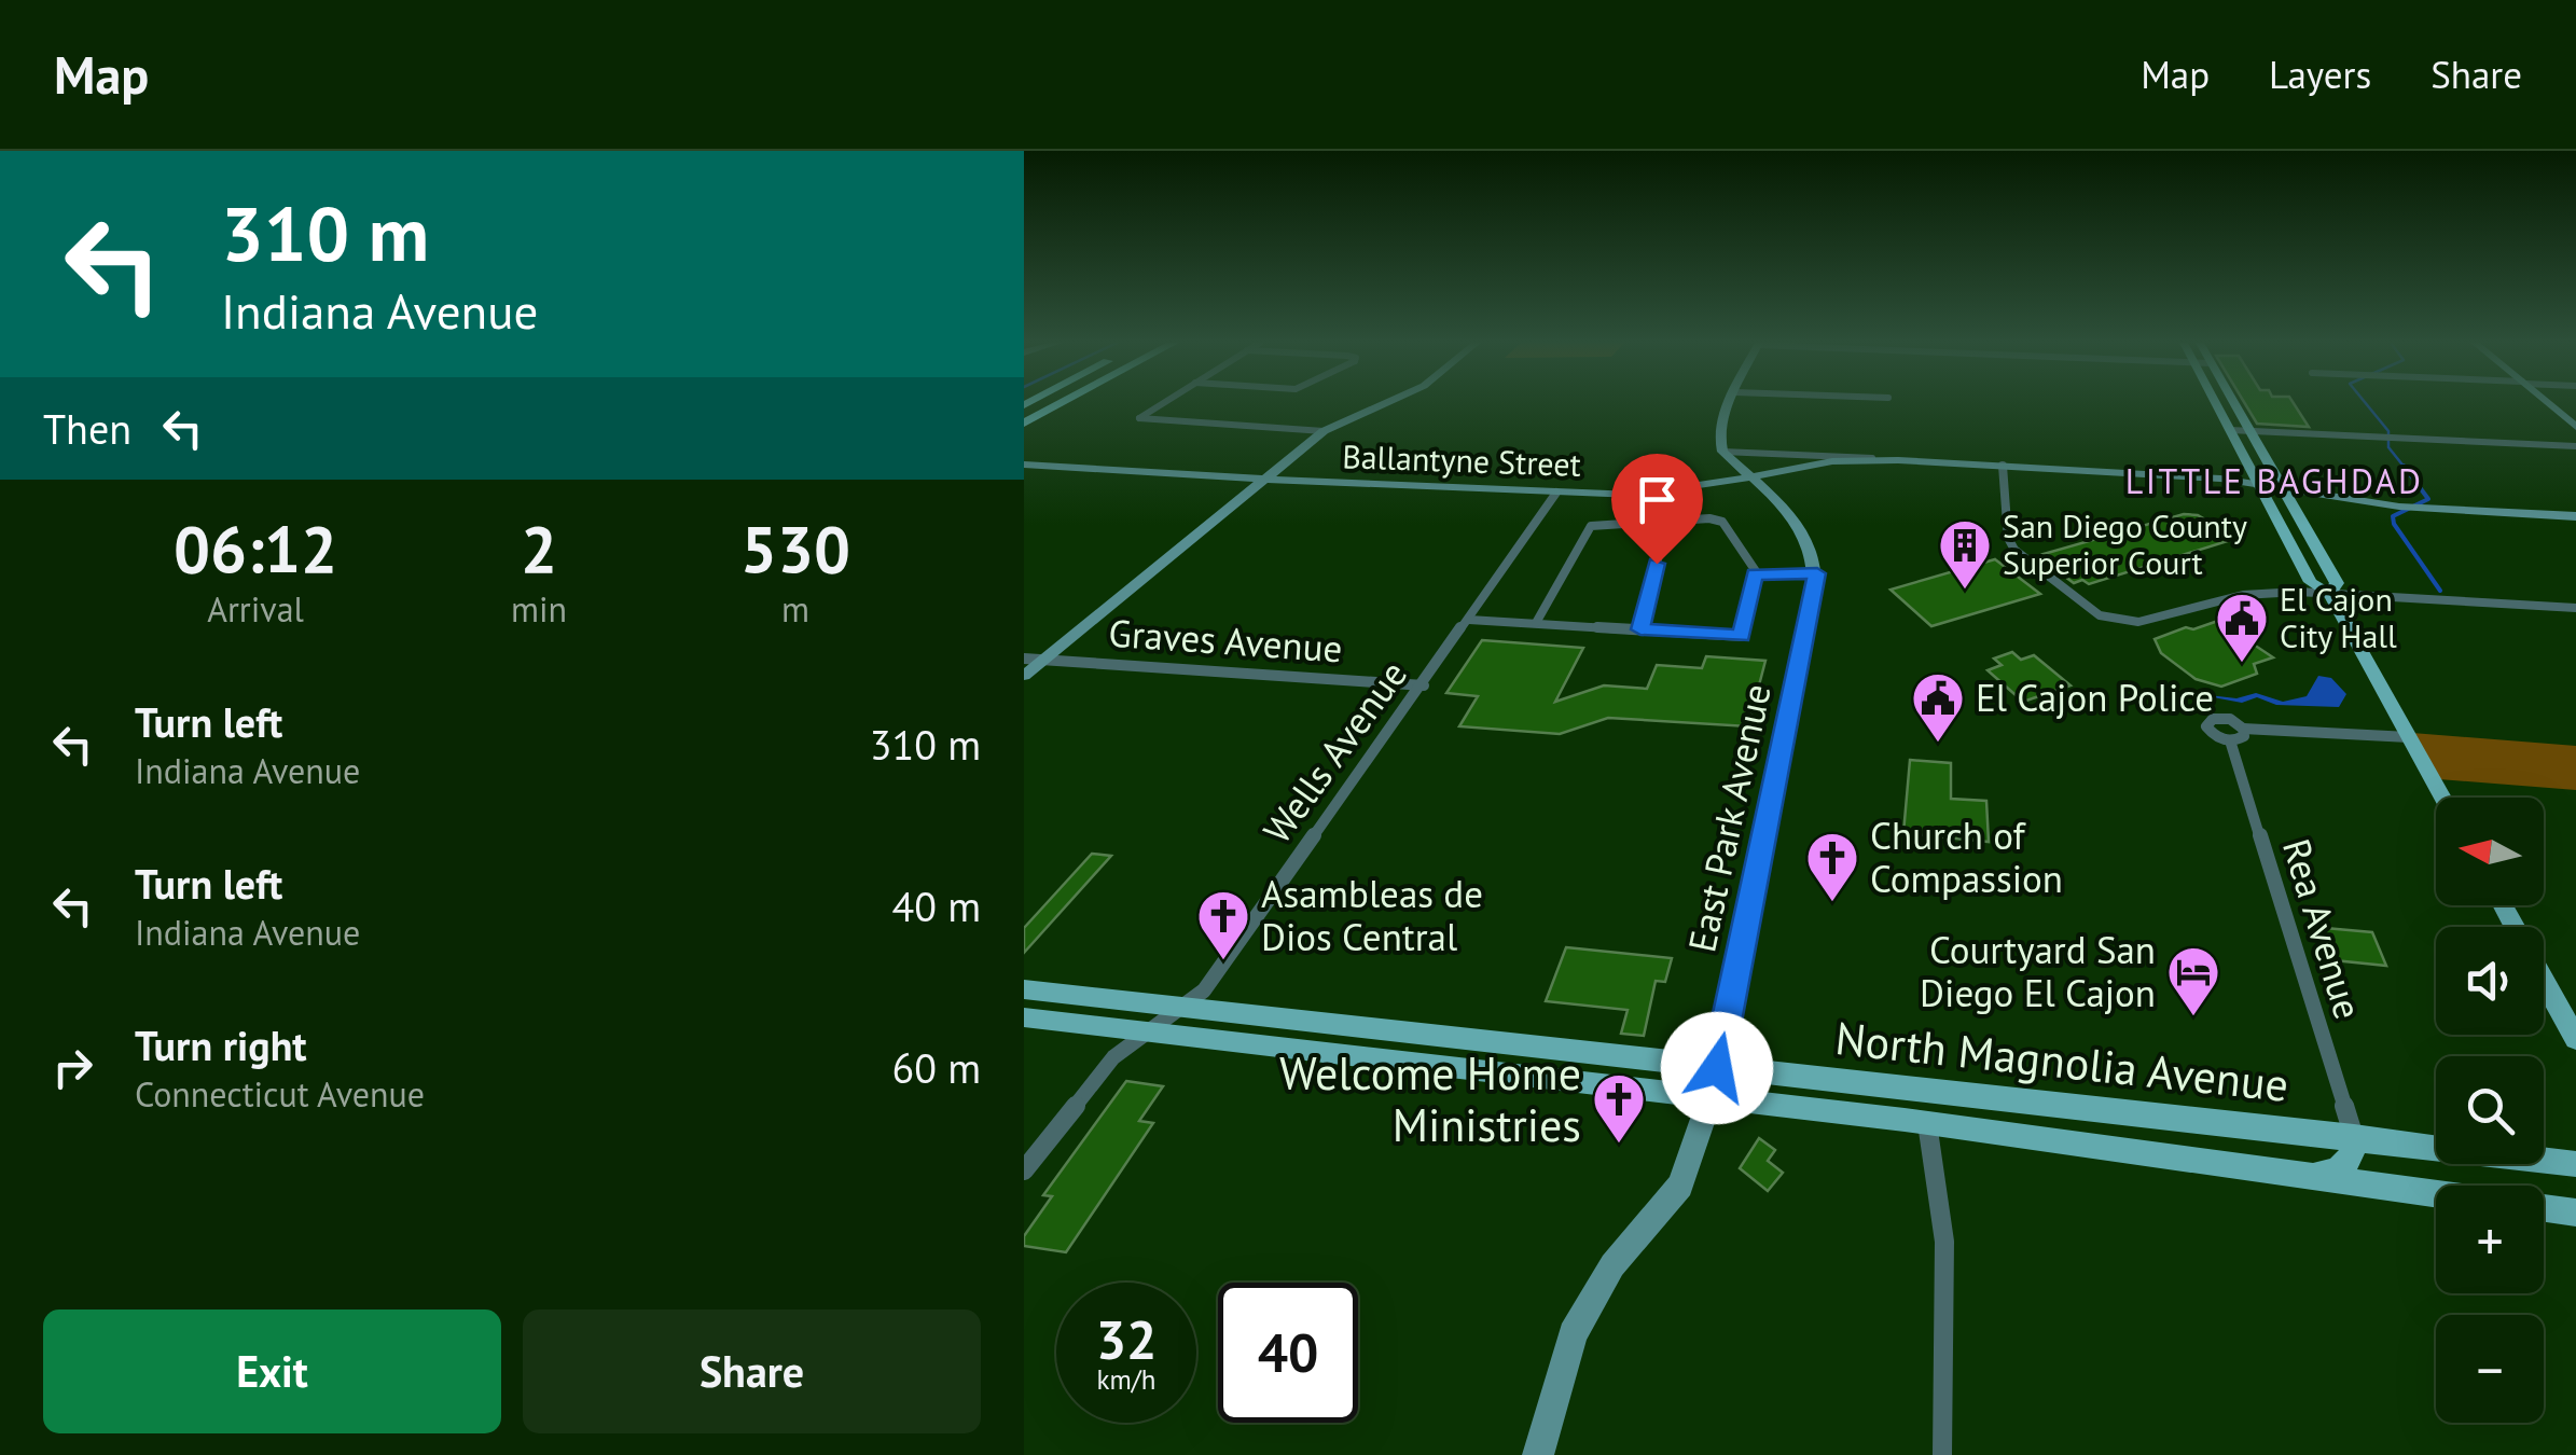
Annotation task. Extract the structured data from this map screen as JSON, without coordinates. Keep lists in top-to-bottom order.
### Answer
{
  "streets": {
    "main road": ["North Magnolia Avenue"],
    "street": [
      "Ballantyne Street",
      "Graves Avenue",
      "Wells Avenue",
      "East Park Avenue",
      "Rea Avenue"
    ]
  },
  "crossings": [
    ["Ballantyne Street", "Wells Avenue"],
    ["Graves Avenue", "Wells Avenue"],
    ["Wells Avenue", "North Magnolia Avenue"],
    ["East Park Avenue", "North Magnolia Avenue"],
    ["Rea Avenue", "North Magnolia Avenue"]
  ],
  "districts": ["LITTLE BAGHDAD"],
  "places": {
    "building": ["San Diego County Superior Court"],
    "public building": ["El Cajon City Hall", "El Cajon Police"],
    "church": ["Church of Compassion", "Asambleas de Dios Central", "Welcome Home Ministries"],
    "hotel": ["Courtyard San Diego El Cajon"]
  },
  "north": "left",
  "page": {
    "header": "Map",
    "nav": ["Map", "Layers", "Share"],
    "turn": ["310 m", "Indiana Avenue"],
    "then": "Then",
    "eta": [
      "06:12",
      "Arrival",
      "2",
      "min",
      "530",
      "m"
    ],
    "list": [
      {
        "name": "Turn left",
        "note": "Indiana Avenue",
        "value": "310 m"
      },
      {
        "name": "Turn left",
        "note": "Indiana Avenue",
        "value": "40 m"
      },
      {
        "name": "Turn right",
        "note": "Connecticut Avenue",
        "value": "60 m"
      }
    ],
    "map_buttons": ["+", "−"],
    "speed": "32 km/h",
    "limit": "40",
    "buttons": ["Exit", "Share"]
  }
}
